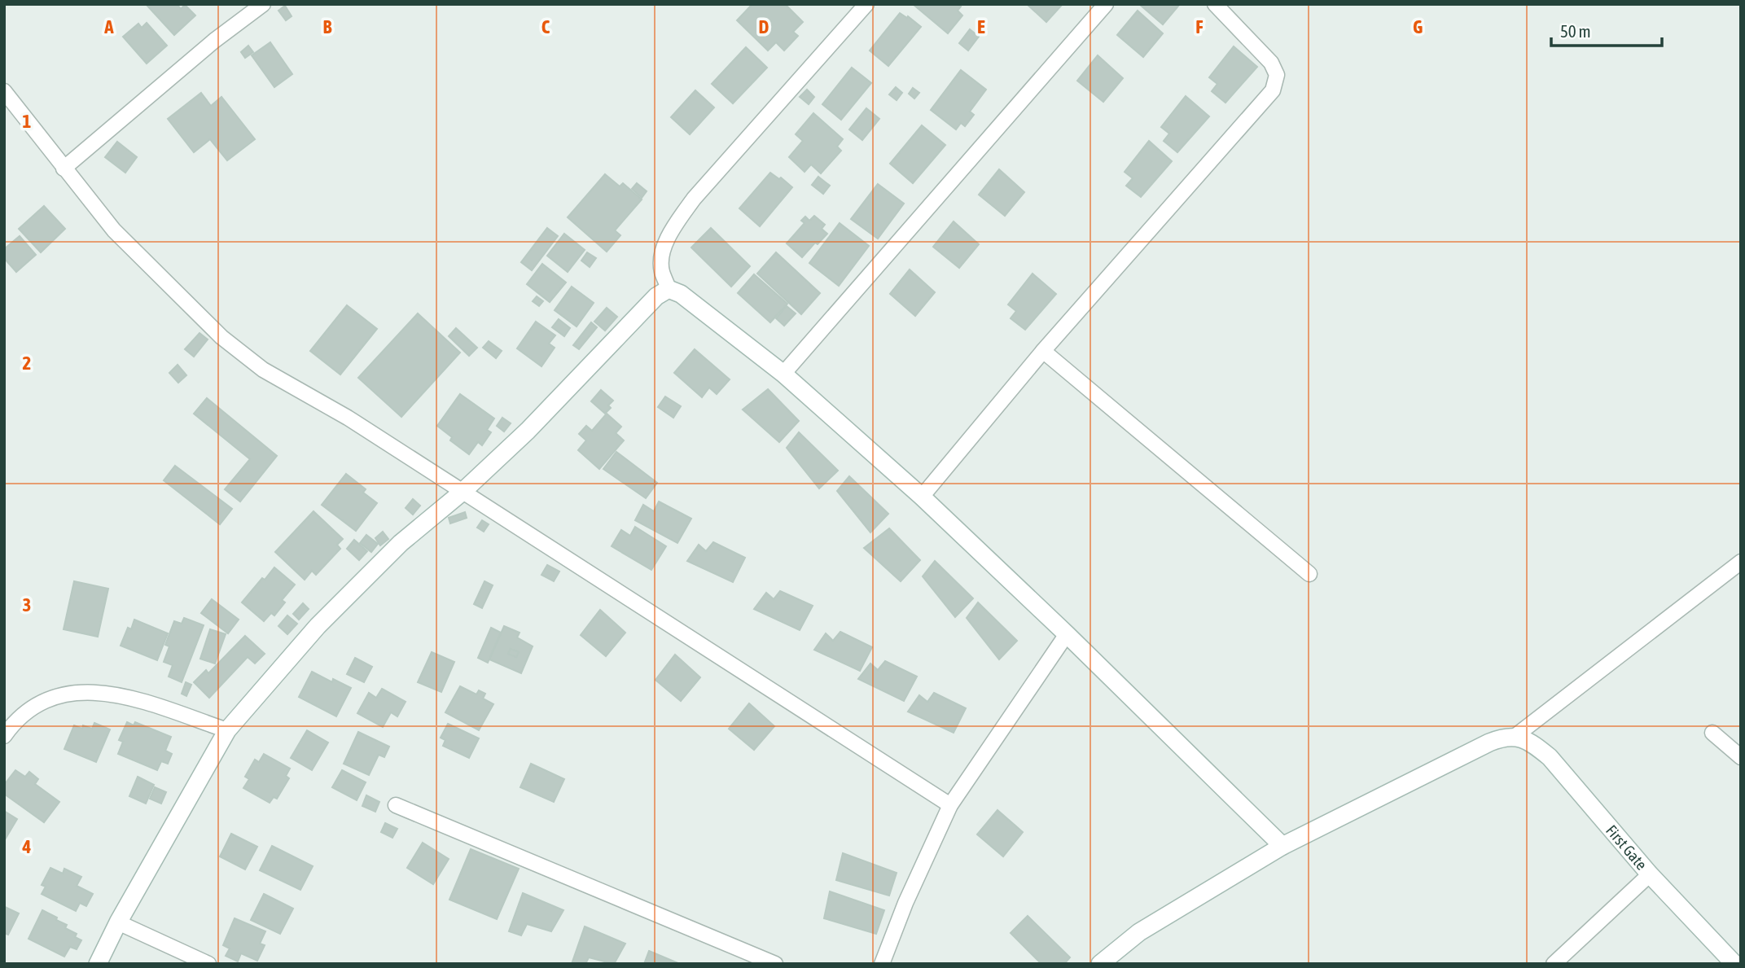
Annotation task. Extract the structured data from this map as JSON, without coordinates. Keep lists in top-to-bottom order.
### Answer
{
  "streets": {
    "street": ["First Gate"]
  },
  "scale_bar": "50 m",
  "grid": {
    "columns": [
      "A",
      "B",
      "C",
      "D",
      "E",
      "F",
      "G"
    ],
    "rows": [
      "1",
      "2",
      "3",
      "4"
    ]
  }
}
